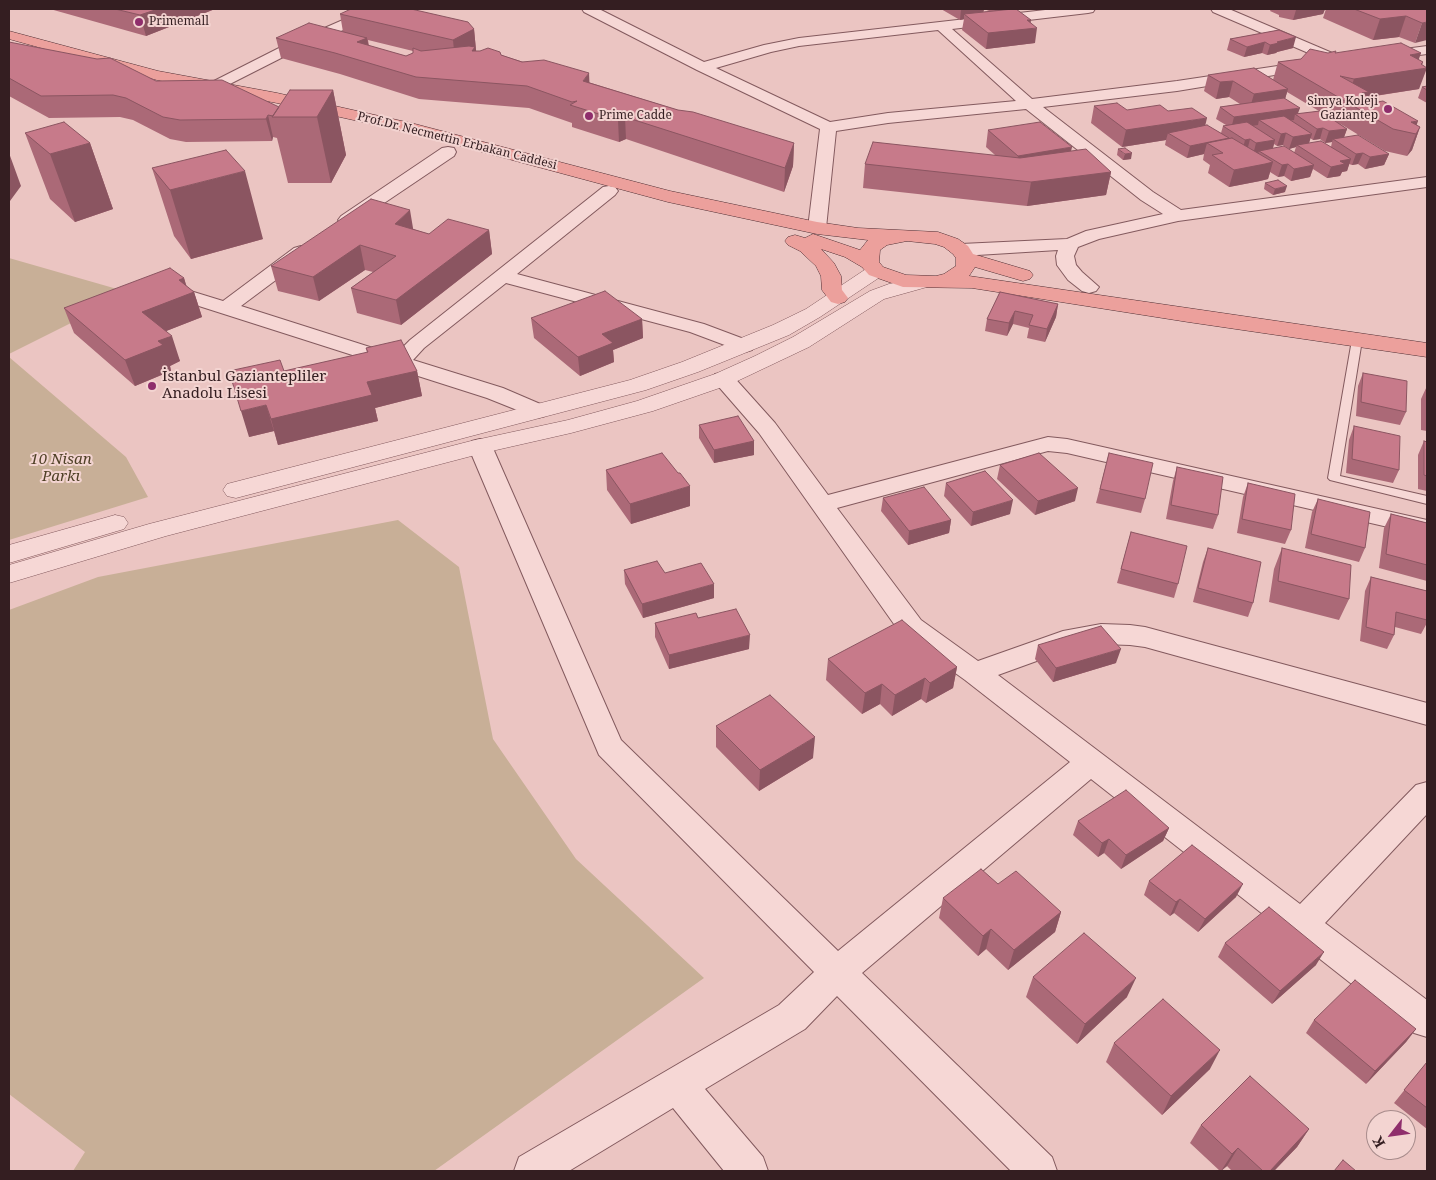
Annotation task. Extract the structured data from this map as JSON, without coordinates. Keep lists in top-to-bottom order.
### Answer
{
  "streets": {
    "main road": ["Prof.Dr. Necmettin Erbakan Caddesi"]
  },
  "parks": ["10 Nisan Parkı"],
  "places": [
    "Primemall",
    "Simya Koleji Gaziantep",
    "Prime Cadde",
    "İstanbul Gaziantepliler Anadolu Lisesi"
  ],
  "north": "bottom left"
}
